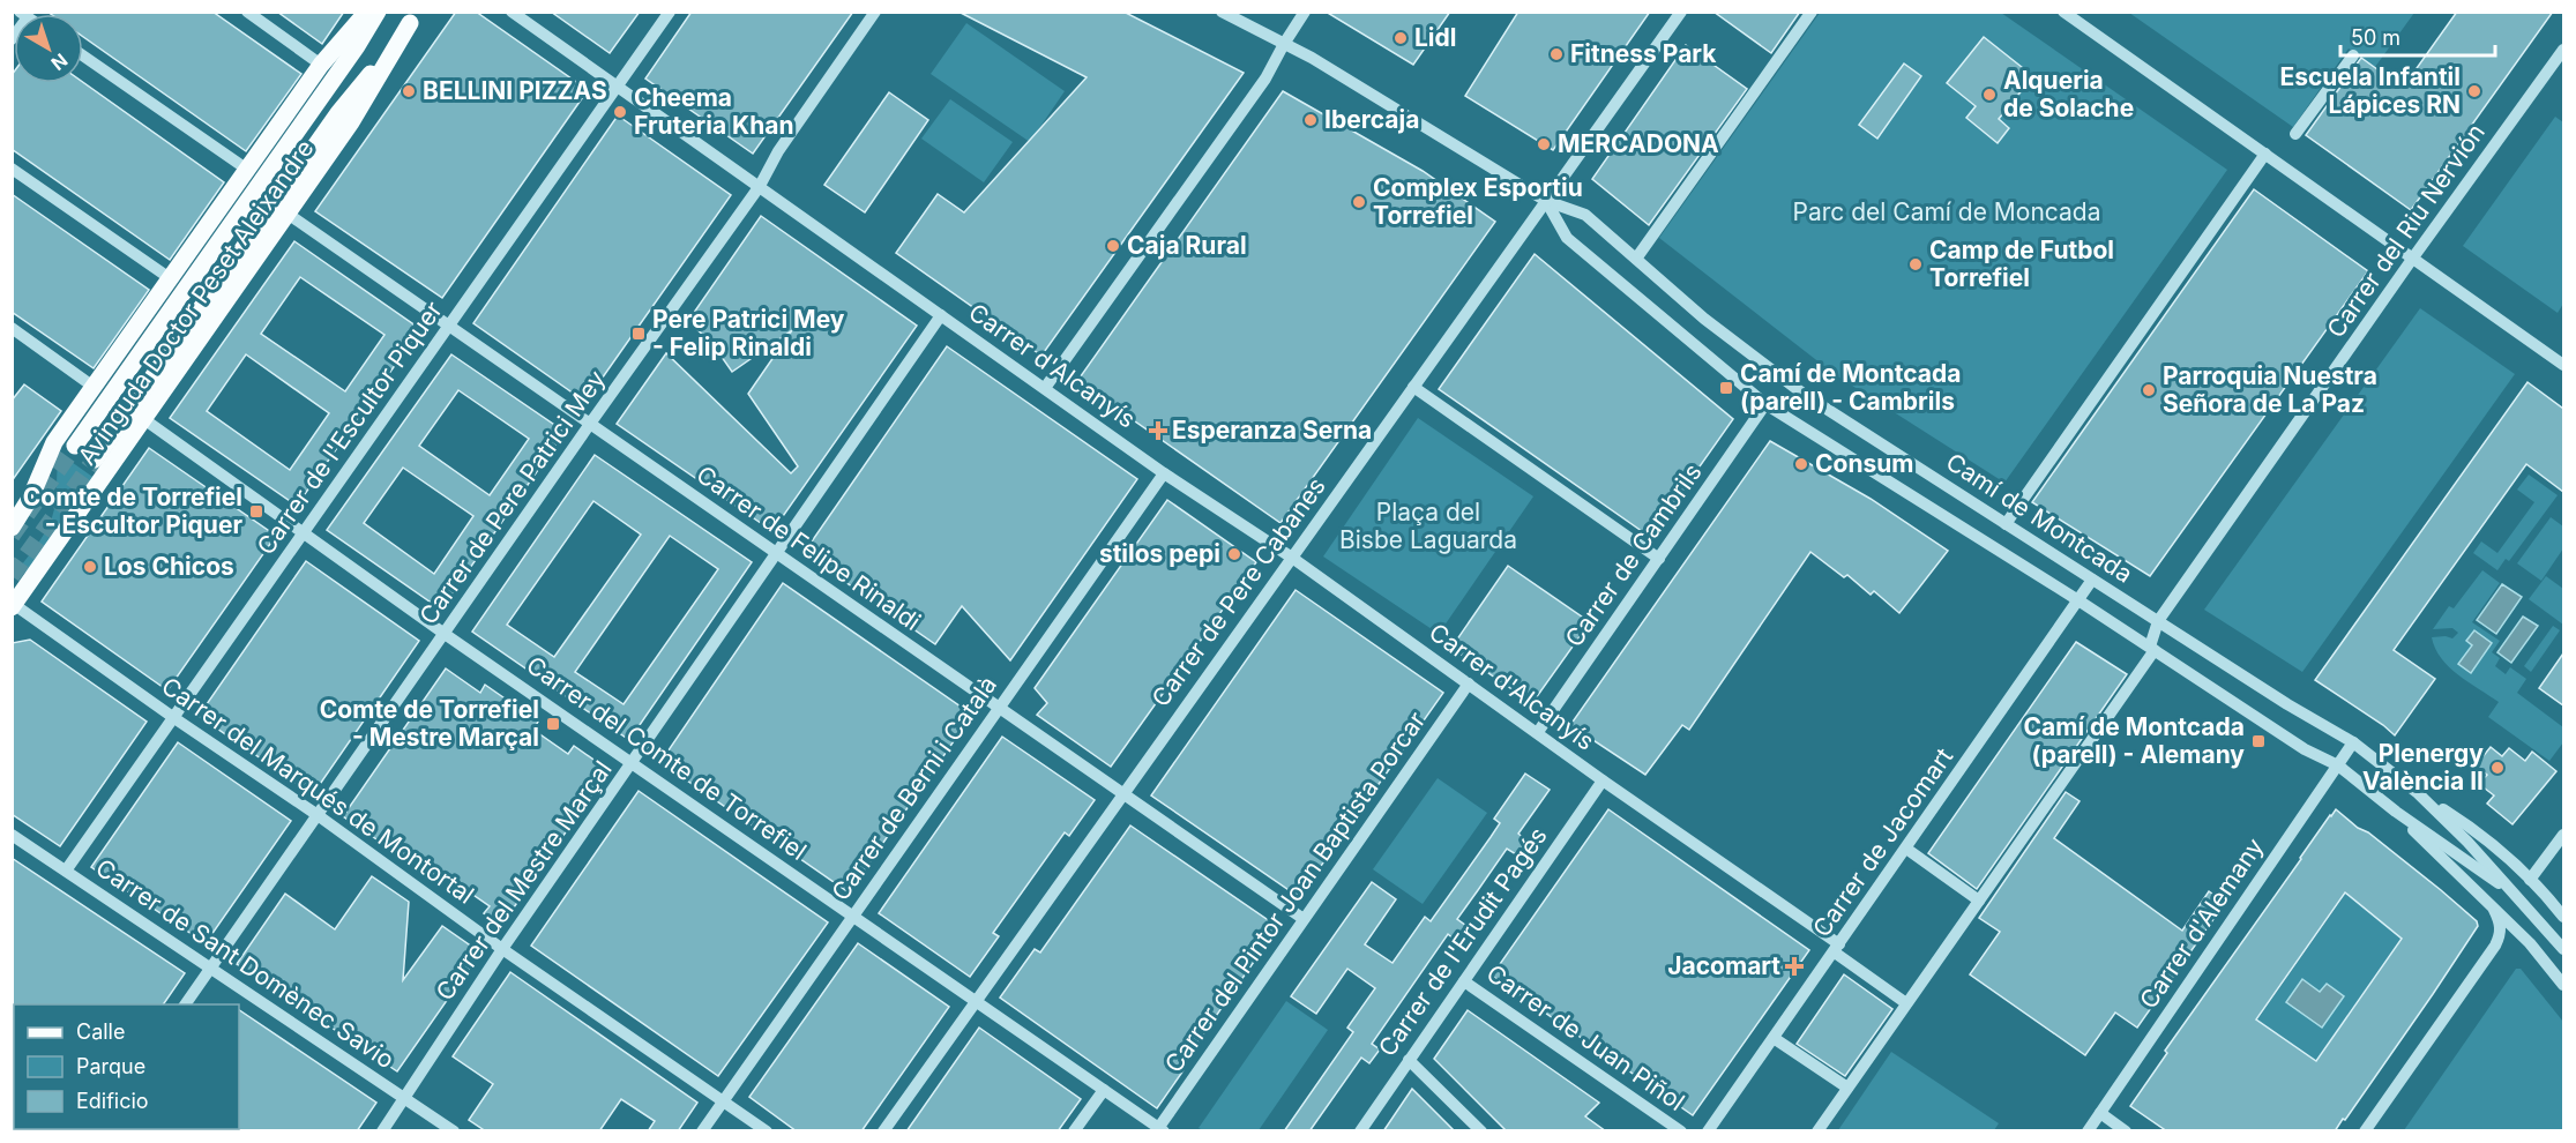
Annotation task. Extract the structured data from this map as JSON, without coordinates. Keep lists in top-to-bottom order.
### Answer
{
  "streets": {
    "main road": ["Avinguda Doctor Peset Aleixandre"],
    "street": [
      "Carrer del Riu Nervión",
      "Carrer d'Alcanyís",
      "Carrer de l'Escultor Piquer",
      "Carrer de Pere Patrici Mey",
      "Camí de Montcada",
      "Carrer de Felipe Rinaldi",
      "Carrer de Cambrils",
      "Carrer de Pere Cabanes",
      "Carrer del Comte de Torrefiel",
      "Carrer de Berni i Català",
      "Carrer del Marqués de Montortal",
      "Carrer de Jacomart",
      "Carrer del Mestre Marçal",
      "Carrer del Pintor Joan Baptista Porcar",
      "Carrer d'Alemany",
      "Carrer de l'Erudit Pagés",
      "Carrer de Sant Domènec Savio",
      "Carrer de Juan Piñol"
    ]
  },
  "crossings": [
    ["Carrer del Riu Nervión", "Carrer d'Alcanyís"],
    ["Carrer del Riu Nervión", "Camí de Montcada"],
    ["Avinguda Doctor Peset Aleixandre", "Carrer de Felipe Rinaldi"],
    ["Avinguda Doctor Peset Aleixandre", "Carrer del Comte de Torrefiel"],
    ["Avinguda Doctor Peset Aleixandre", "Carrer del Marqués de Montortal"],
    ["Carrer d'Alcanyís", "Carrer de l'Escultor Piquer"],
    ["Carrer d'Alcanyís", "Carrer de Pere Patrici Mey"],
    ["Carrer d'Alcanyís", "Carrer de Cambrils"],
    ["Carrer d'Alcanyís", "Carrer de Pere Cabanes"],
    ["Carrer d'Alcanyís", "Carrer de Berni i Català"],
    ["Carrer d'Alcanyís", "Carrer de Jacomart"],
    ["Carrer d'Alcanyís", "Carrer del Mestre Marçal"],
    ["Carrer d'Alcanyís", "Carrer del Pintor Joan Baptista Porcar"],
    ["Carrer d'Alcanyís", "Carrer de l'Erudit Pagés"],
    ["Carrer de l'Escultor Piquer", "Carrer de Felipe Rinaldi"],
    ["Carrer de l'Escultor Piquer", "Carrer del Comte de Torrefiel"],
    ["Carrer de l'Escultor Piquer", "Carrer del Marqués de Montortal"],
    ["Carrer de l'Escultor Piquer", "Carrer de Sant Domènec Savio"],
    ["Carrer de Pere Patrici Mey", "Carrer de Felipe Rinaldi"],
    ["Carrer de Pere Patrici Mey", "Carrer del Comte de Torrefiel"],
    ["Carrer de Pere Patrici Mey", "Carrer del Marqués de Montortal"],
    ["Carrer de Pere Patrici Mey", "Carrer de Sant Domènec Savio"],
    ["Camí de Montcada", "Carrer de Cambrils"],
    ["Camí de Montcada", "Carrer de Pere Cabanes"],
    ["Camí de Montcada", "Carrer de Jacomart"],
    ["Camí de Montcada", "Carrer d'Alemany"],
    ["Carrer de Felipe Rinaldi", "Carrer de Pere Cabanes"],
    ["Carrer de Felipe Rinaldi", "Carrer de Berni i Català"],
    ["Carrer de Felipe Rinaldi", "Carrer del Mestre Marçal"],
    ["Carrer de Felipe Rinaldi", "Carrer del Pintor Joan Baptista Porcar"],
    ["Carrer de Pere Cabanes", "Carrer del Comte de Torrefiel"],
    ["Carrer del Comte de Torrefiel", "Carrer de Berni i Català"],
    ["Carrer del Comte de Torrefiel", "Carrer del Mestre Marçal"],
    ["Carrer del Comte de Torrefiel", "Carrer del Pintor Joan Baptista Porcar"],
    ["Carrer de Berni i Català", "Carrer del Marqués de Montortal"],
    ["Carrer del Marqués de Montortal", "Carrer del Mestre Marçal"],
    ["Carrer del Mestre Marçal", "Carrer de Sant Domènec Savio"],
    ["Carrer de l'Erudit Pagés", "Carrer de Juan Piñol"]
  ],
  "parks": ["Parc del Camí de Moncada", "Plaça del Bisbe Laguarda"],
  "places": {
    "other": [
      "Lidl",
      "Fitness Park",
      "BELLINI PIZZAS",
      "Escuela Infantil Lápices RN",
      "Alqueria de Solache",
      "Cheema Fruteria Khan",
      "Ibercaja",
      "MERCADONA",
      "Complex Esportiu Torrefiel",
      "Caja Rural",
      "Camp de Futbol Torrefiel",
      "Parroquia Nuestra Señora de La Paz",
      "Consum",
      "stilos pepi",
      "Los Chicos",
      "Plenergy València II"
    ],
    "transit": [
      "Pere Patrici Mey - Felip Rinaldi",
      "Camí de Montcada (parell) - Cambrils",
      "Comte de Torrefiel - Escultor Piquer",
      "Comte de Torrefiel - Mestre Marçal",
      "Camí de Montcada (parell) - Alemany"
    ],
    "health": ["Esperanza Serna", "Jacomart"]
  },
  "legend": ["Calle", "Parque", "Edificio"],
  "scale_bar": "50 m",
  "north": "bottom right"
}
